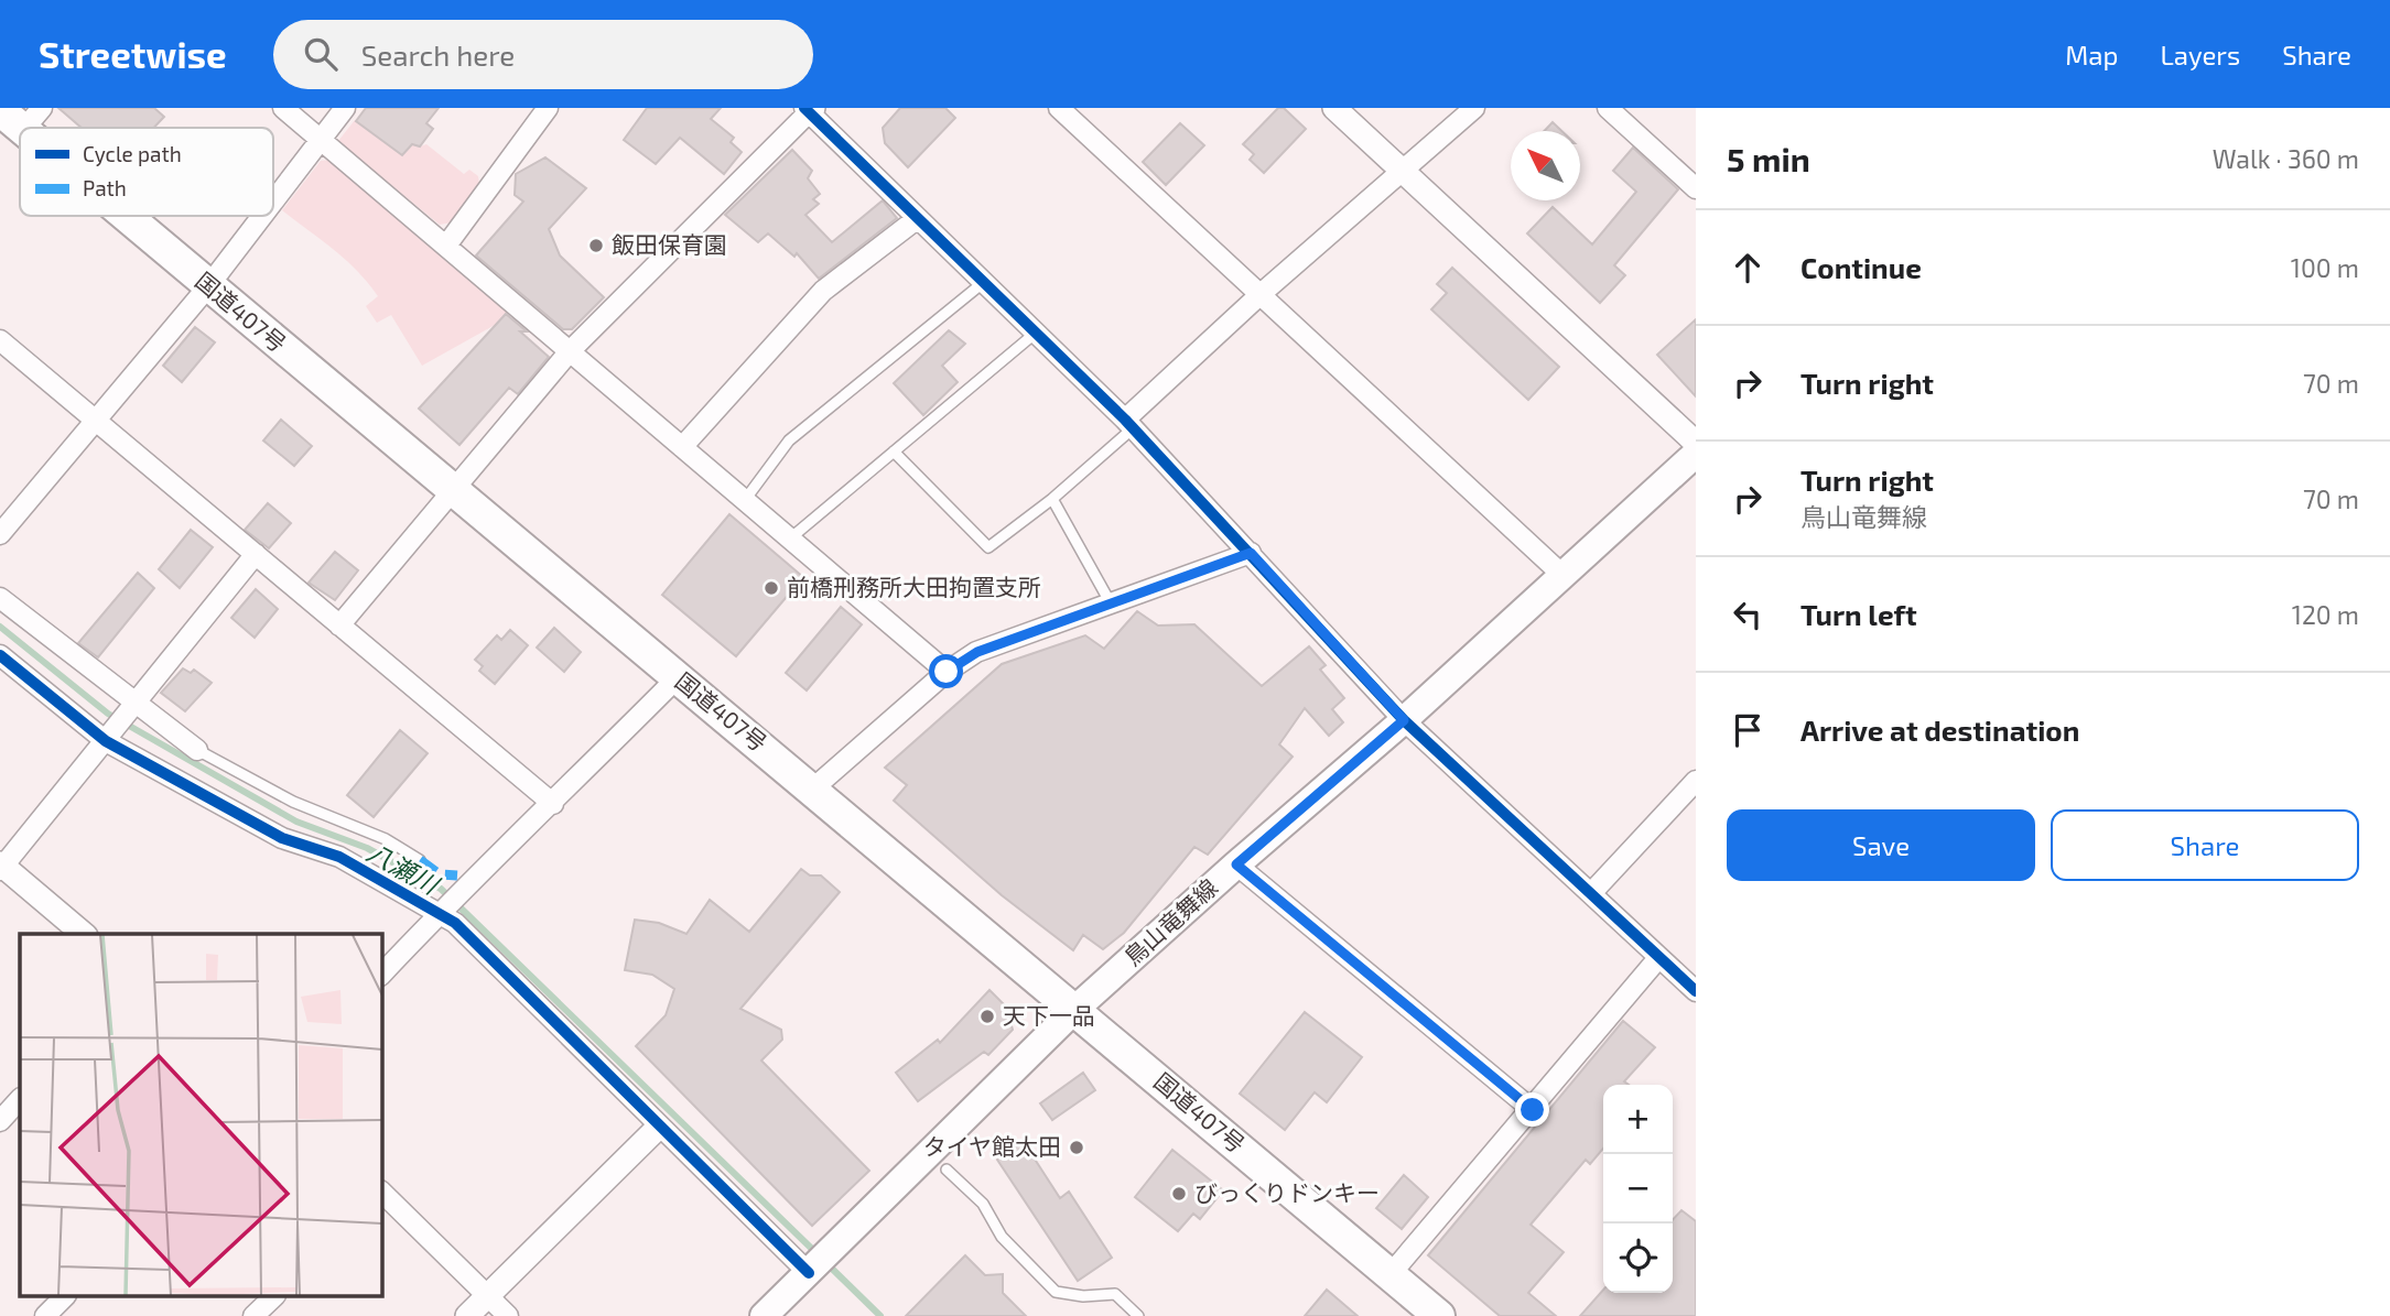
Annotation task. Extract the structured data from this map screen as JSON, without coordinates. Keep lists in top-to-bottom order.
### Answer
{
  "streets": {
    "highway": ["国道407号"],
    "main road": ["鳥山竜舞線"]
  },
  "crossings": [
    ["国道407号", "鳥山竜舞線"]
  ],
  "water": ["八瀬川"],
  "places": [
    "飯田保育園",
    "前橋刑務所大田拘置支所",
    "天下一品",
    "タイヤ館太田",
    "びっくりドンキー"
  ],
  "legend": ["Cycle path", "Path"],
  "north": "top left",
  "page": {
    "header": "Streetwise",
    "search": "Search here",
    "nav": ["Map", "Layers", "Share"],
    "heading": ["5 min", "Walk · 360 m"],
    "list": [
      ["Continue", "100 m"],
      ["Turn right", "70 m"],
      ["Turn right", "鳥山竜舞線", "70 m"],
      ["Turn left", "120 m"],
      "Arrive at destination"
    ],
    "buttons": ["Save", "Share"],
    "map_buttons": ["+", "−"]
  }
}
